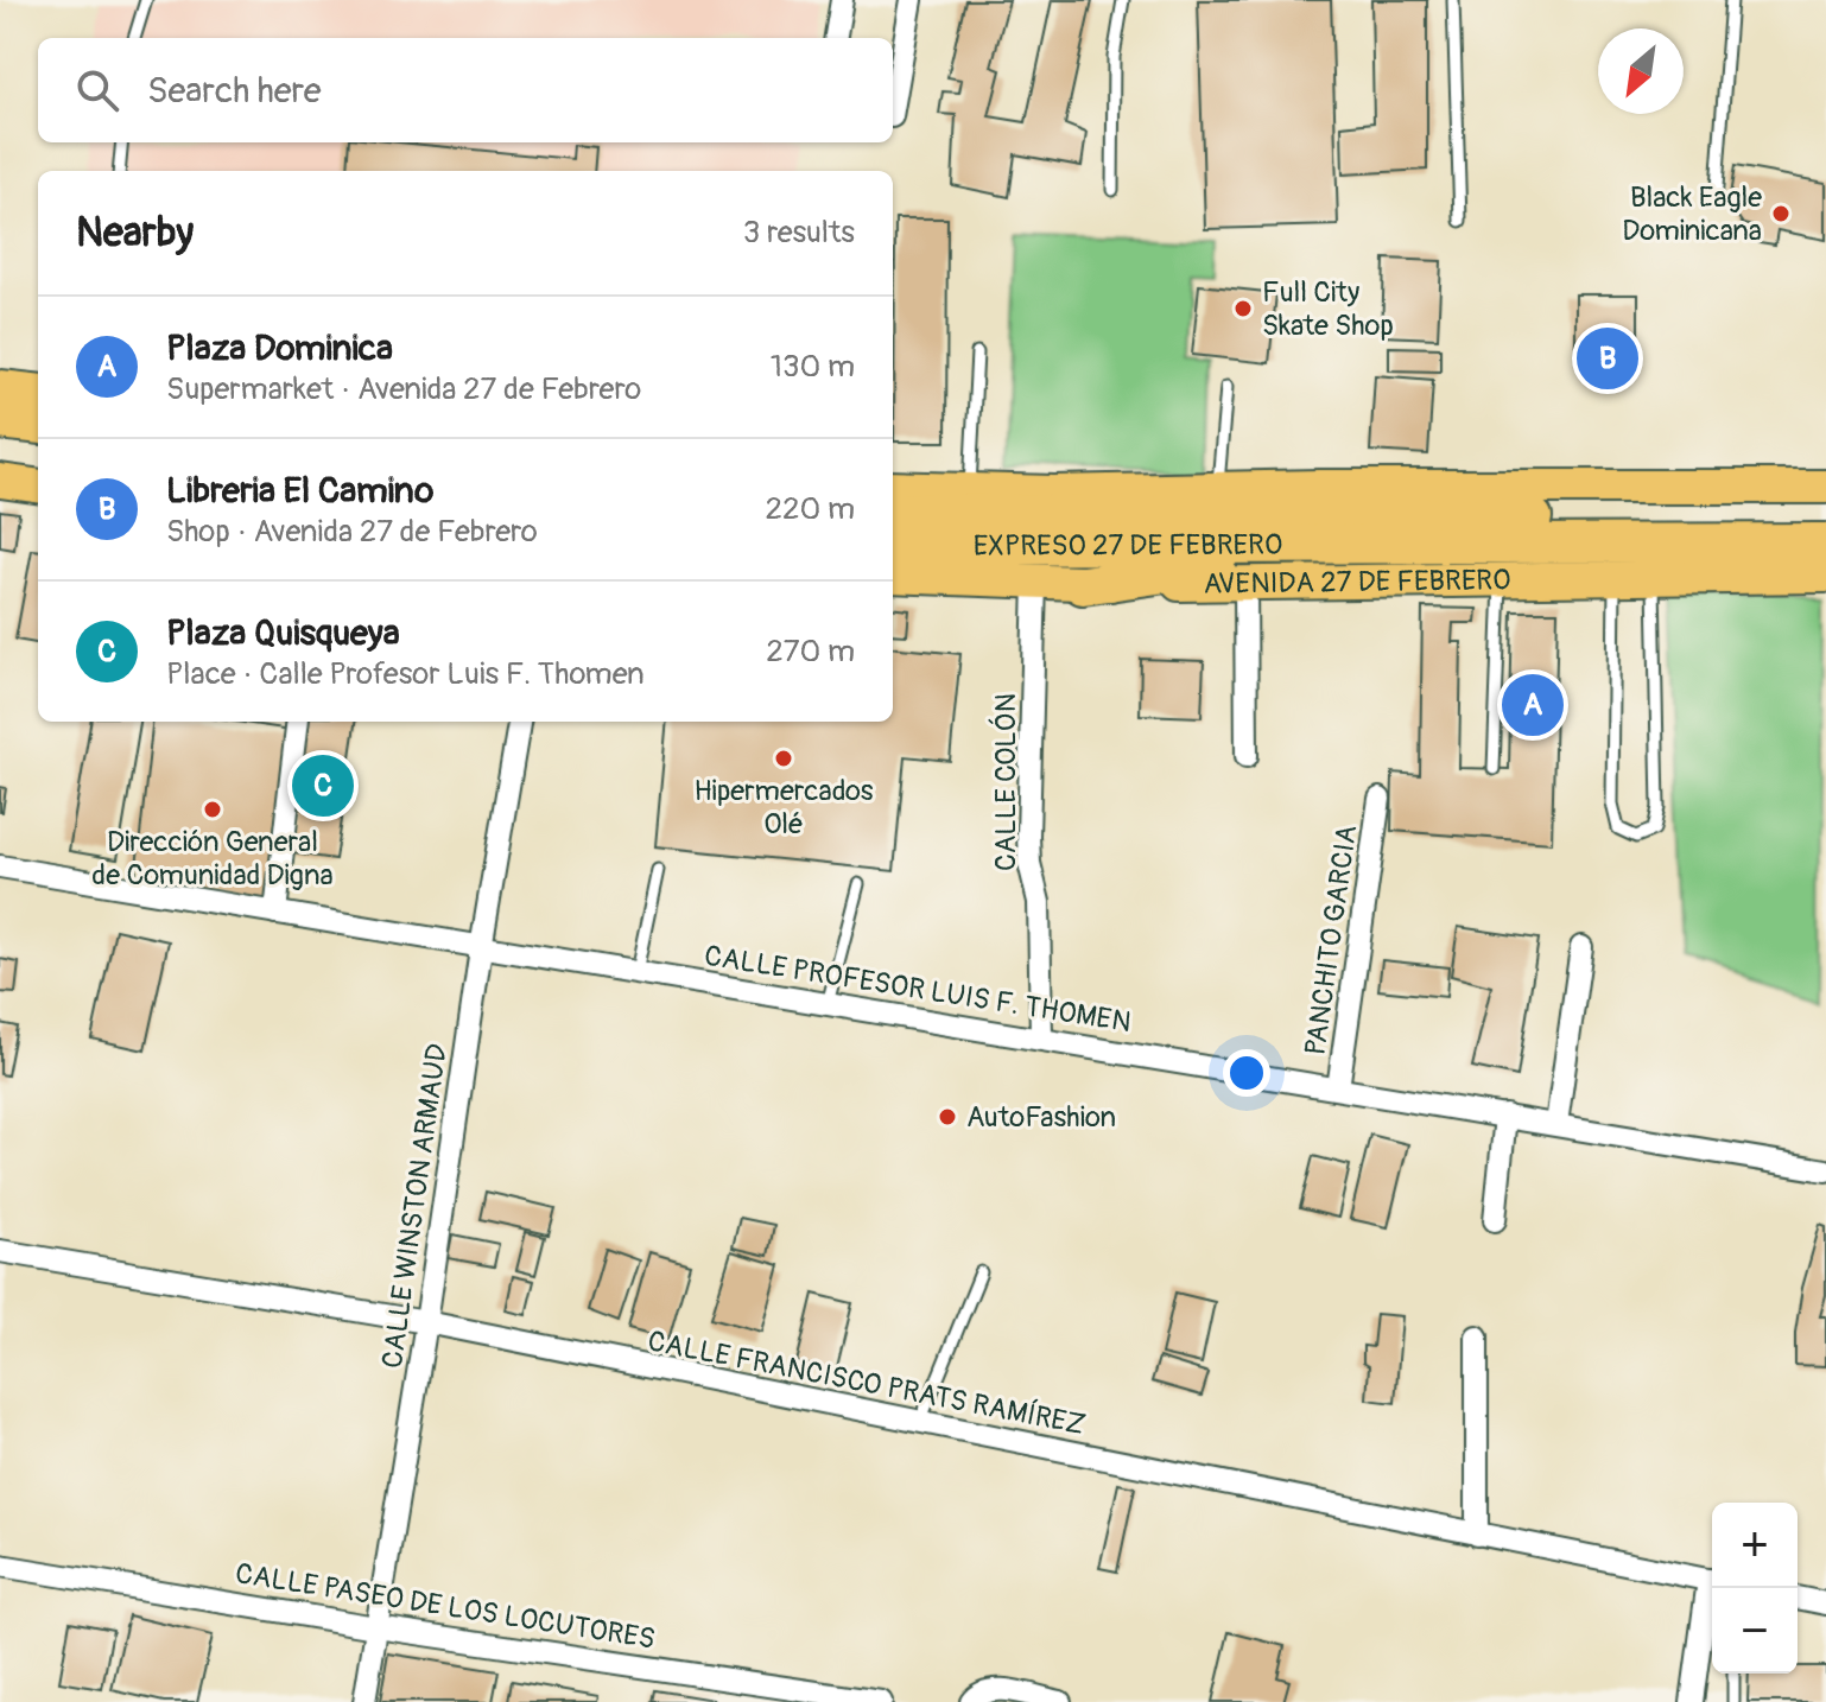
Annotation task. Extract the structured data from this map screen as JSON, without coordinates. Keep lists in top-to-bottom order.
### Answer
{
  "streets": {
    "highway": ["EXPRESO 27 DE FEBRERO"],
    "main road": ["AVENIDA 27 DE FEBRERO"],
    "street": [
      "CALLE COLÓN",
      "PANCHITO GARCIA",
      "CALLE PROFESOR LUIS F. THOMEN",
      "CALLE WINSTON ARMAUD",
      "CALLE FRANCISCO PRATS RAMÍREZ",
      "CALLE PASEO DE LOS LOCUTORES"
    ]
  },
  "crossings": [
    ["AVENIDA 27 DE FEBRERO", "CALLE COLÓN"],
    ["CALLE COLÓN", "CALLE PROFESOR LUIS F. THOMEN"],
    ["PANCHITO GARCIA", "CALLE PROFESOR LUIS F. THOMEN"],
    ["CALLE PROFESOR LUIS F. THOMEN", "CALLE WINSTON ARMAUD"],
    ["CALLE WINSTON ARMAUD", "CALLE FRANCISCO PRATS RAMÍREZ"],
    ["CALLE WINSTON ARMAUD", "CALLE PASEO DE LOS LOCUTORES"]
  ],
  "places": [
    "Black Eagle Dominicana",
    "Full City Skate Shop",
    "Hipermercados Olé",
    "Dirección General de Comunidad Digna",
    "AutoFashion"
  ],
  "north": "bottom left",
  "page": {
    "search": "Search here",
    "heading": ["Nearby", "3 results"],
    "list": [
      {
        "mark": "A",
        "name": "Plaza Dominica",
        "note": "Supermarket · Avenida 27 de Febrero",
        "value": "130 m"
      },
      {
        "mark": "B",
        "name": "Libreria El Camino",
        "note": "Shop · Avenida 27 de Febrero",
        "value": "220 m"
      },
      {
        "mark": "C",
        "name": "Plaza Quisqueya",
        "note": "Place · Calle Profesor Luis F. Thomen",
        "value": "270 m"
      }
    ],
    "pins": ["B", "A", "C"],
    "map_buttons": ["+", "−"]
  }
}
